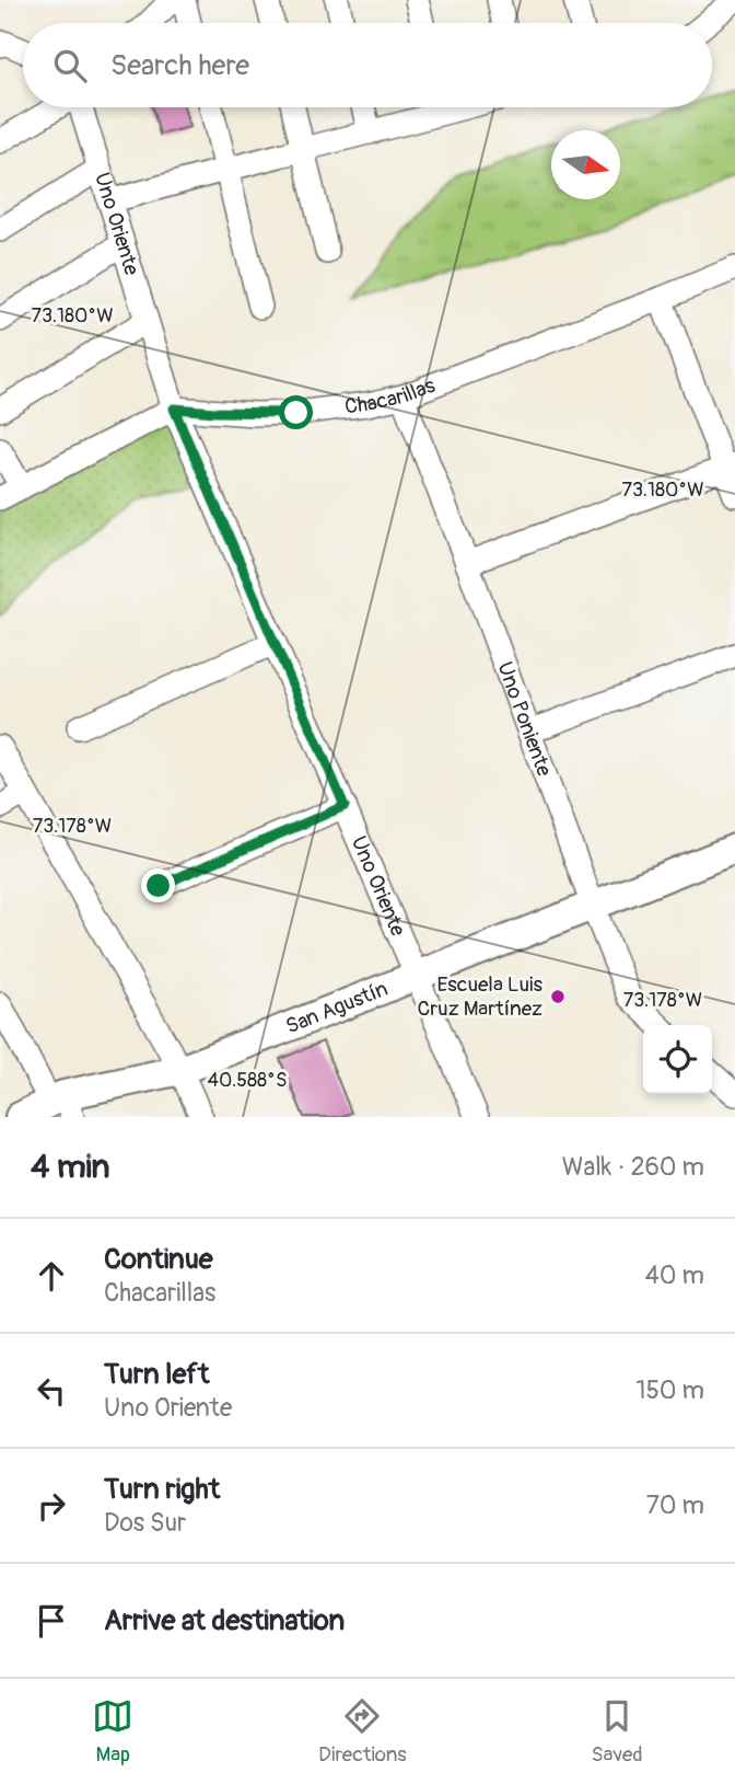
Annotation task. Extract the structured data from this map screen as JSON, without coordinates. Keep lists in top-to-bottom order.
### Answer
{
  "streets": {
    "street": [
      "Uno Oriente",
      "Chacarillas",
      "Uno Poniente",
      "San Agustín"
    ]
  },
  "crossings": [
    ["Uno Oriente", "Chacarillas"],
    ["Uno Oriente", "San Agustín"],
    ["Chacarillas", "Uno Poniente"],
    ["Uno Poniente", "San Agustín"]
  ],
  "places": ["Escuela Luis Cruz Martínez"],
  "north": "right",
  "page": {
    "search": "Search here",
    "heading": ["4 min", "Walk · 260 m"],
    "list": [
      ["Continue", "Chacarillas", "40 m"],
      ["Turn left", "Uno Oriente", "150 m"],
      ["Turn right", "Dos Sur", "70 m"],
      "Arrive at destination"
    ],
    "nav": ["Map", "Directions", "Saved"]
  },
  "coordinates": ["73.180°W", "73.178°W", "40.588°S"]
}
